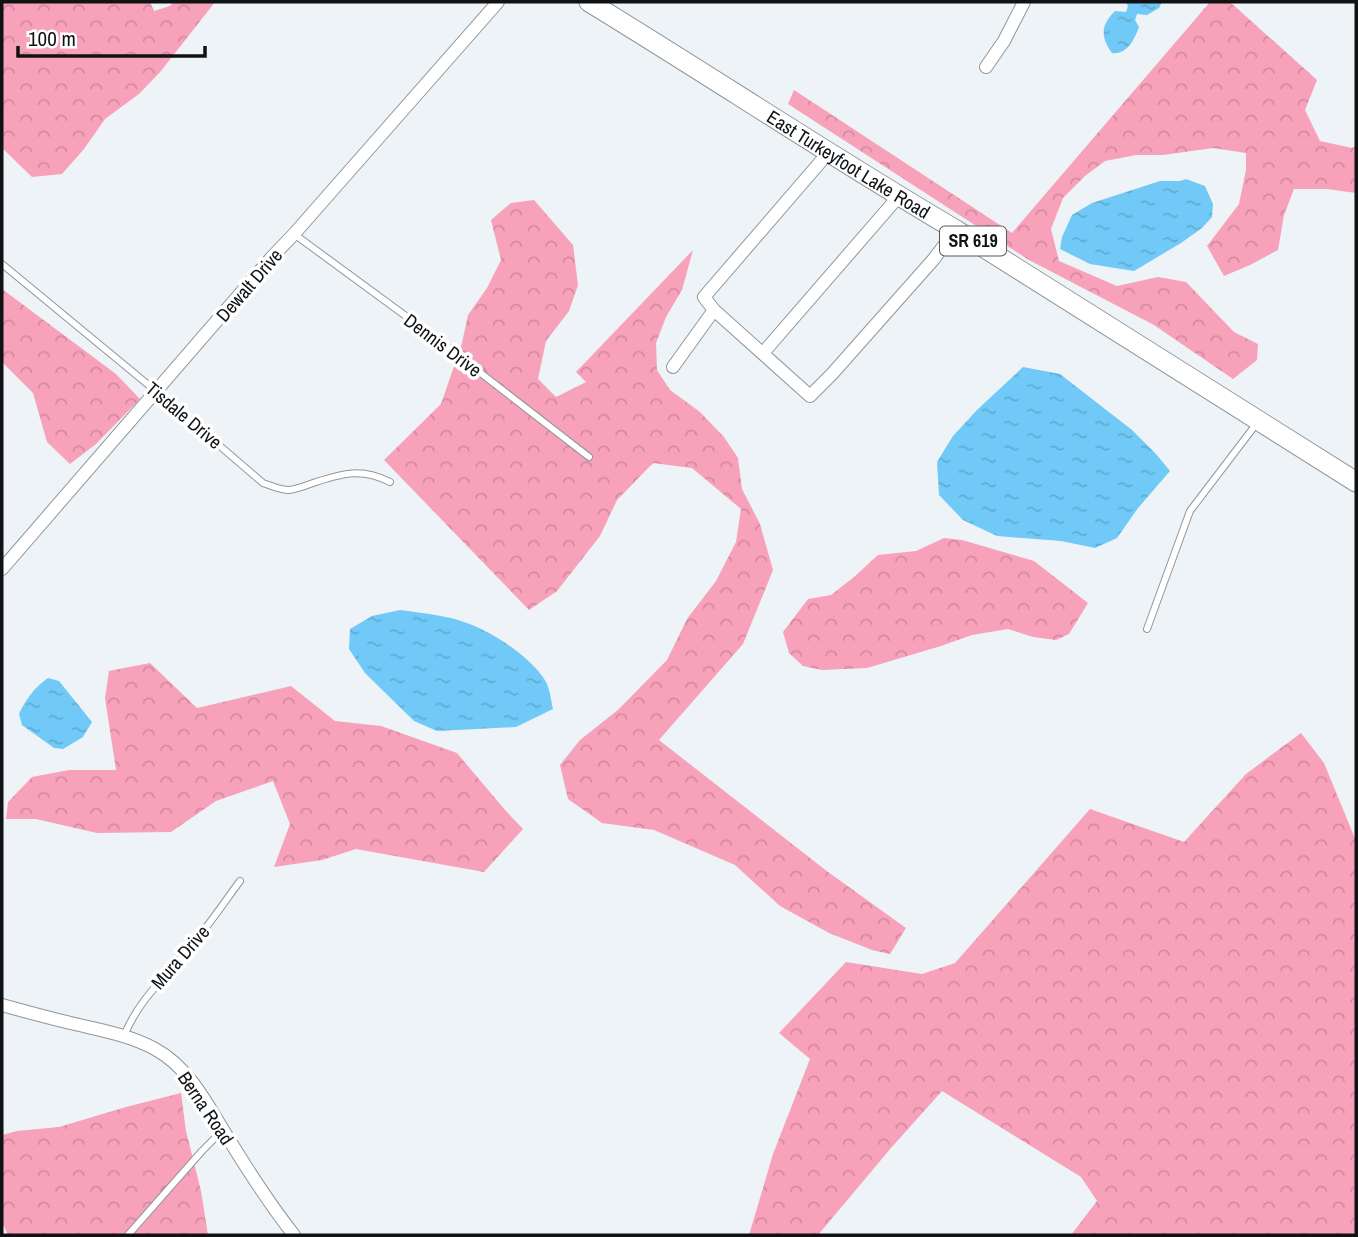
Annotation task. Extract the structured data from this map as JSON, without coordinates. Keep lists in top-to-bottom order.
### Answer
{
  "streets": {
    "main road": ["East Turkeyfoot Lake Road", "SR 619"],
    "street": ["Dewalt Drive", "Berna Road"],
    "lane": ["Dennis Drive", "Tisdale Drive", "Mura Drive"]
  },
  "crossings": [
    ["Dewalt Drive", "Dennis Drive"],
    ["Dewalt Drive", "Tisdale Drive"],
    ["Mura Drive", "Berna Road"]
  ],
  "scale_bar": "100 m"
}
